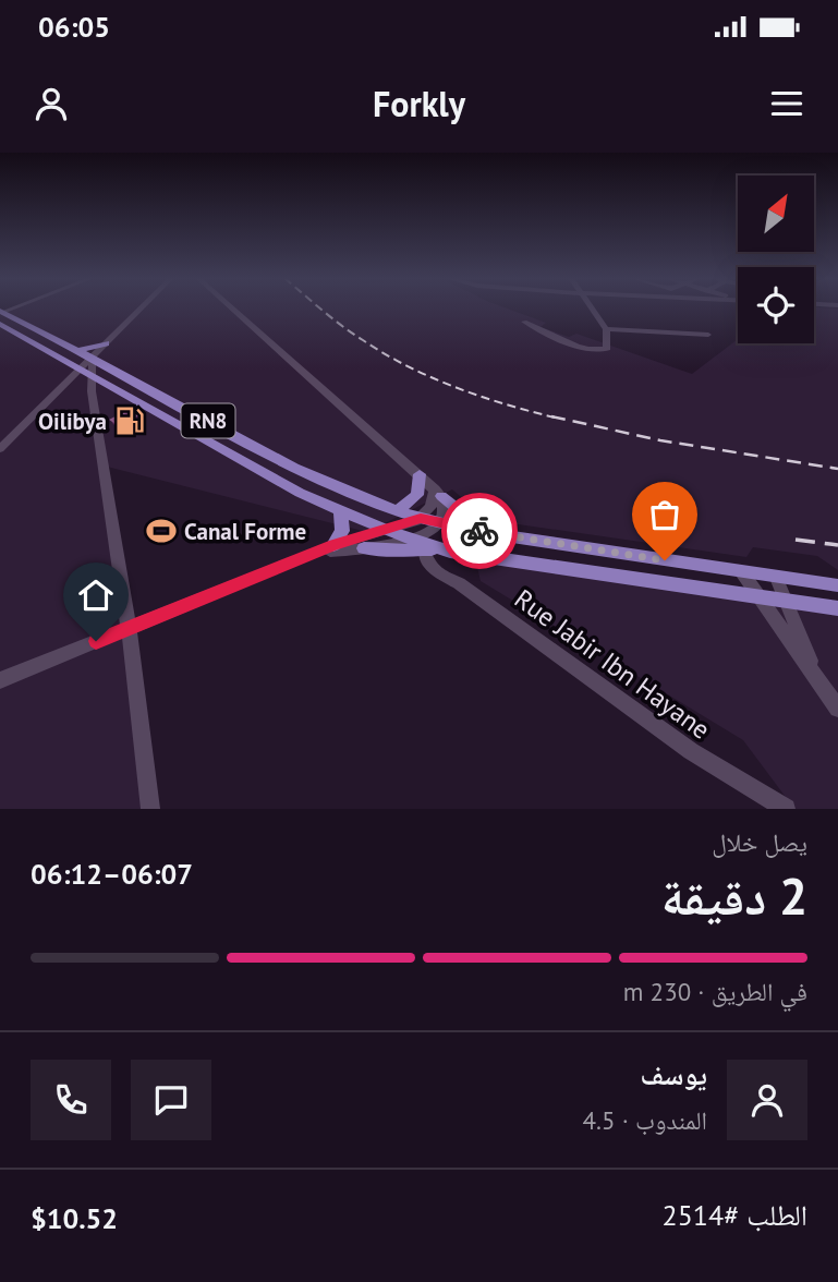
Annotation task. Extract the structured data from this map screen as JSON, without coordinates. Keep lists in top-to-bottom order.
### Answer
{
  "streets": {
    "main road": ["RN8"],
    "street": ["Rue Jabir Ibn Hayane"]
  },
  "crossings": [
    ["RN8", "Rue Jabir Ibn Hayane"]
  ],
  "places": {
    "fuel station": ["Oilibya"],
    "sports": ["Canal Forme"]
  },
  "north": "top right",
  "page": {
    "status": "06:05",
    "header": "Forkly",
    "heading": ["2 دقيقة", "يصل خلال", "06:07–06:12"],
    "panel": [
      "يوسف",
      "المندوب · 4.5",
      "الطلب #2514",
      "$10.52"
    ],
    "bar": "في الطريق · 230 m"
  }
}
